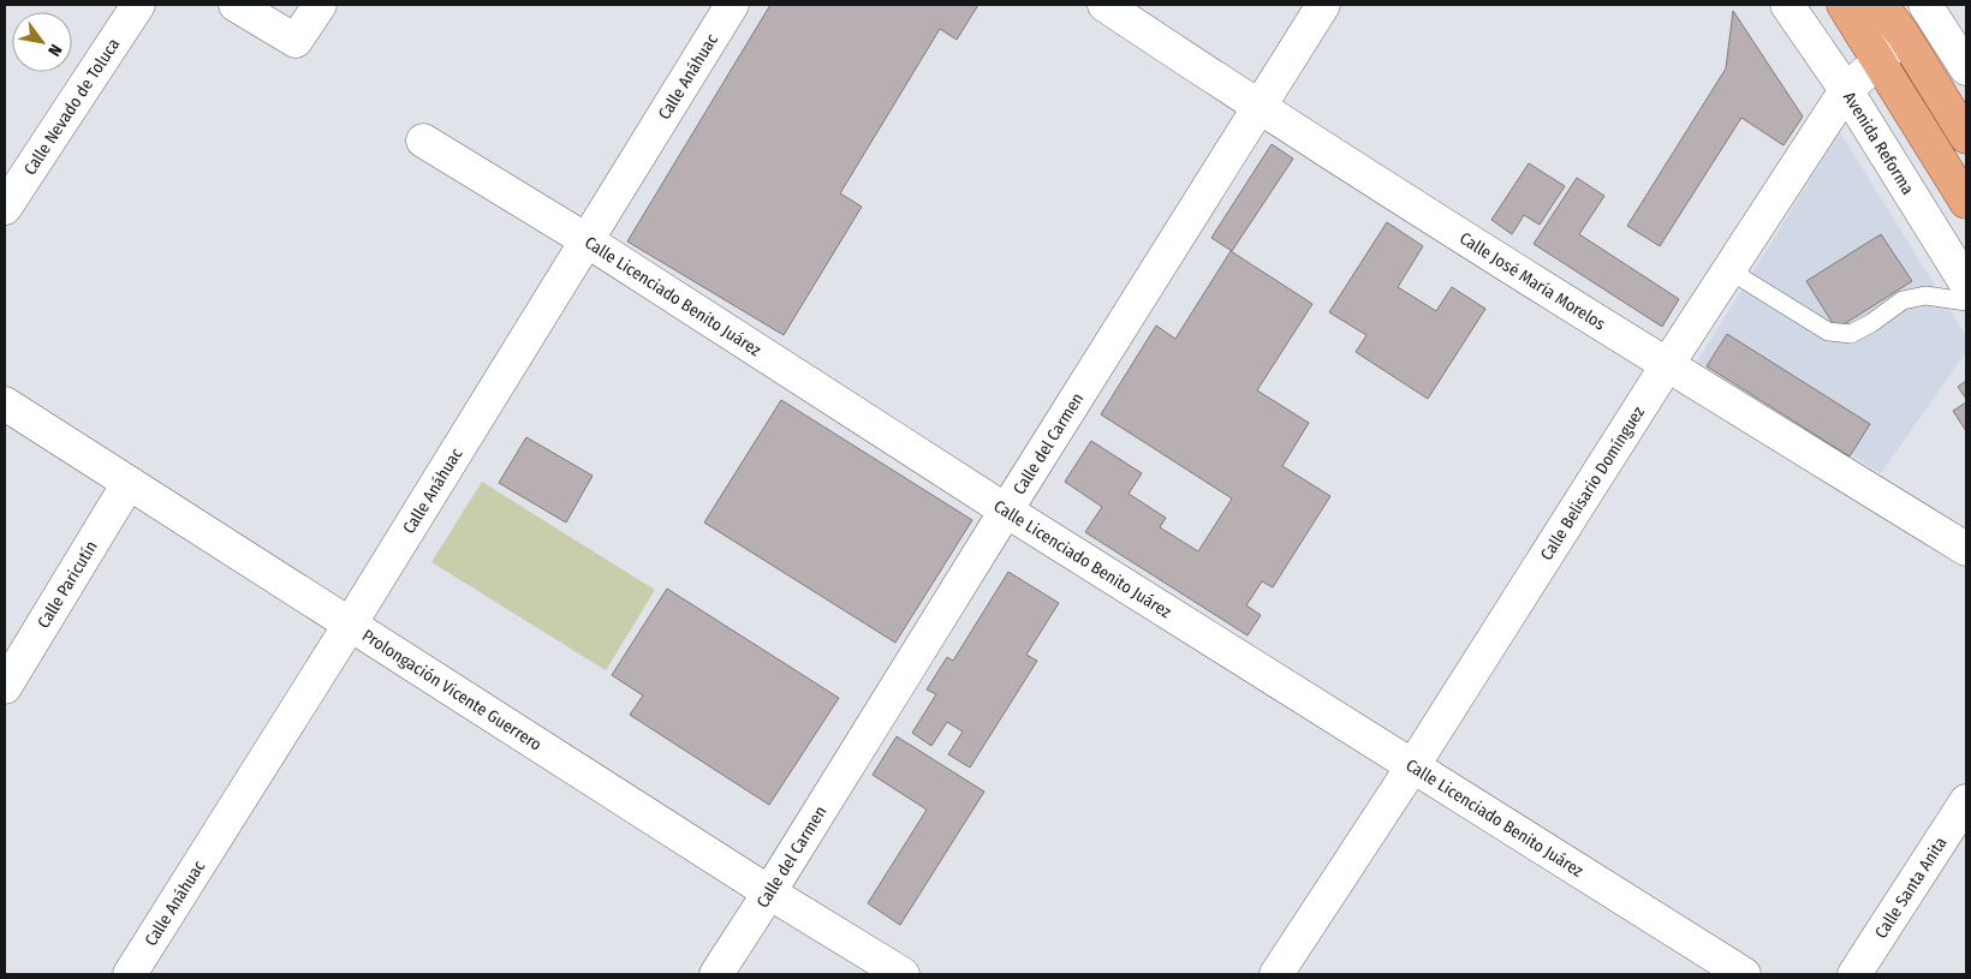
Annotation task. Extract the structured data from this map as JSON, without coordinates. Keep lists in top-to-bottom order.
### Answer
{
  "streets": {
    "street": [
      "Calle Anáhuac",
      "Calle Nevado de Toluca",
      "Avenida Reforma",
      "Calle José María Morelos",
      "Calle Licenciado Benito Juárez",
      "Calle del Carmen",
      "Calle Belisario Domínguez",
      "Calle Paricutín",
      "Prolongación Vicente Guerrero",
      "Calle Santa Anita"
    ]
  },
  "crossings": [
    ["Calle Anáhuac", "Calle Licenciado Benito Juárez"],
    ["Calle Anáhuac", "Prolongación Vicente Guerrero"],
    ["Avenida Reforma", "Calle Belisario Domínguez"],
    ["Calle José María Morelos", "Calle del Carmen"],
    ["Calle José María Morelos", "Calle Belisario Domínguez"],
    ["Calle Licenciado Benito Juárez", "Calle del Carmen"],
    ["Calle Licenciado Benito Juárez", "Calle Belisario Domínguez"],
    ["Calle del Carmen", "Prolongación Vicente Guerrero"],
    ["Calle Paricutín", "Prolongación Vicente Guerrero"]
  ],
  "north": "bottom right"
}
